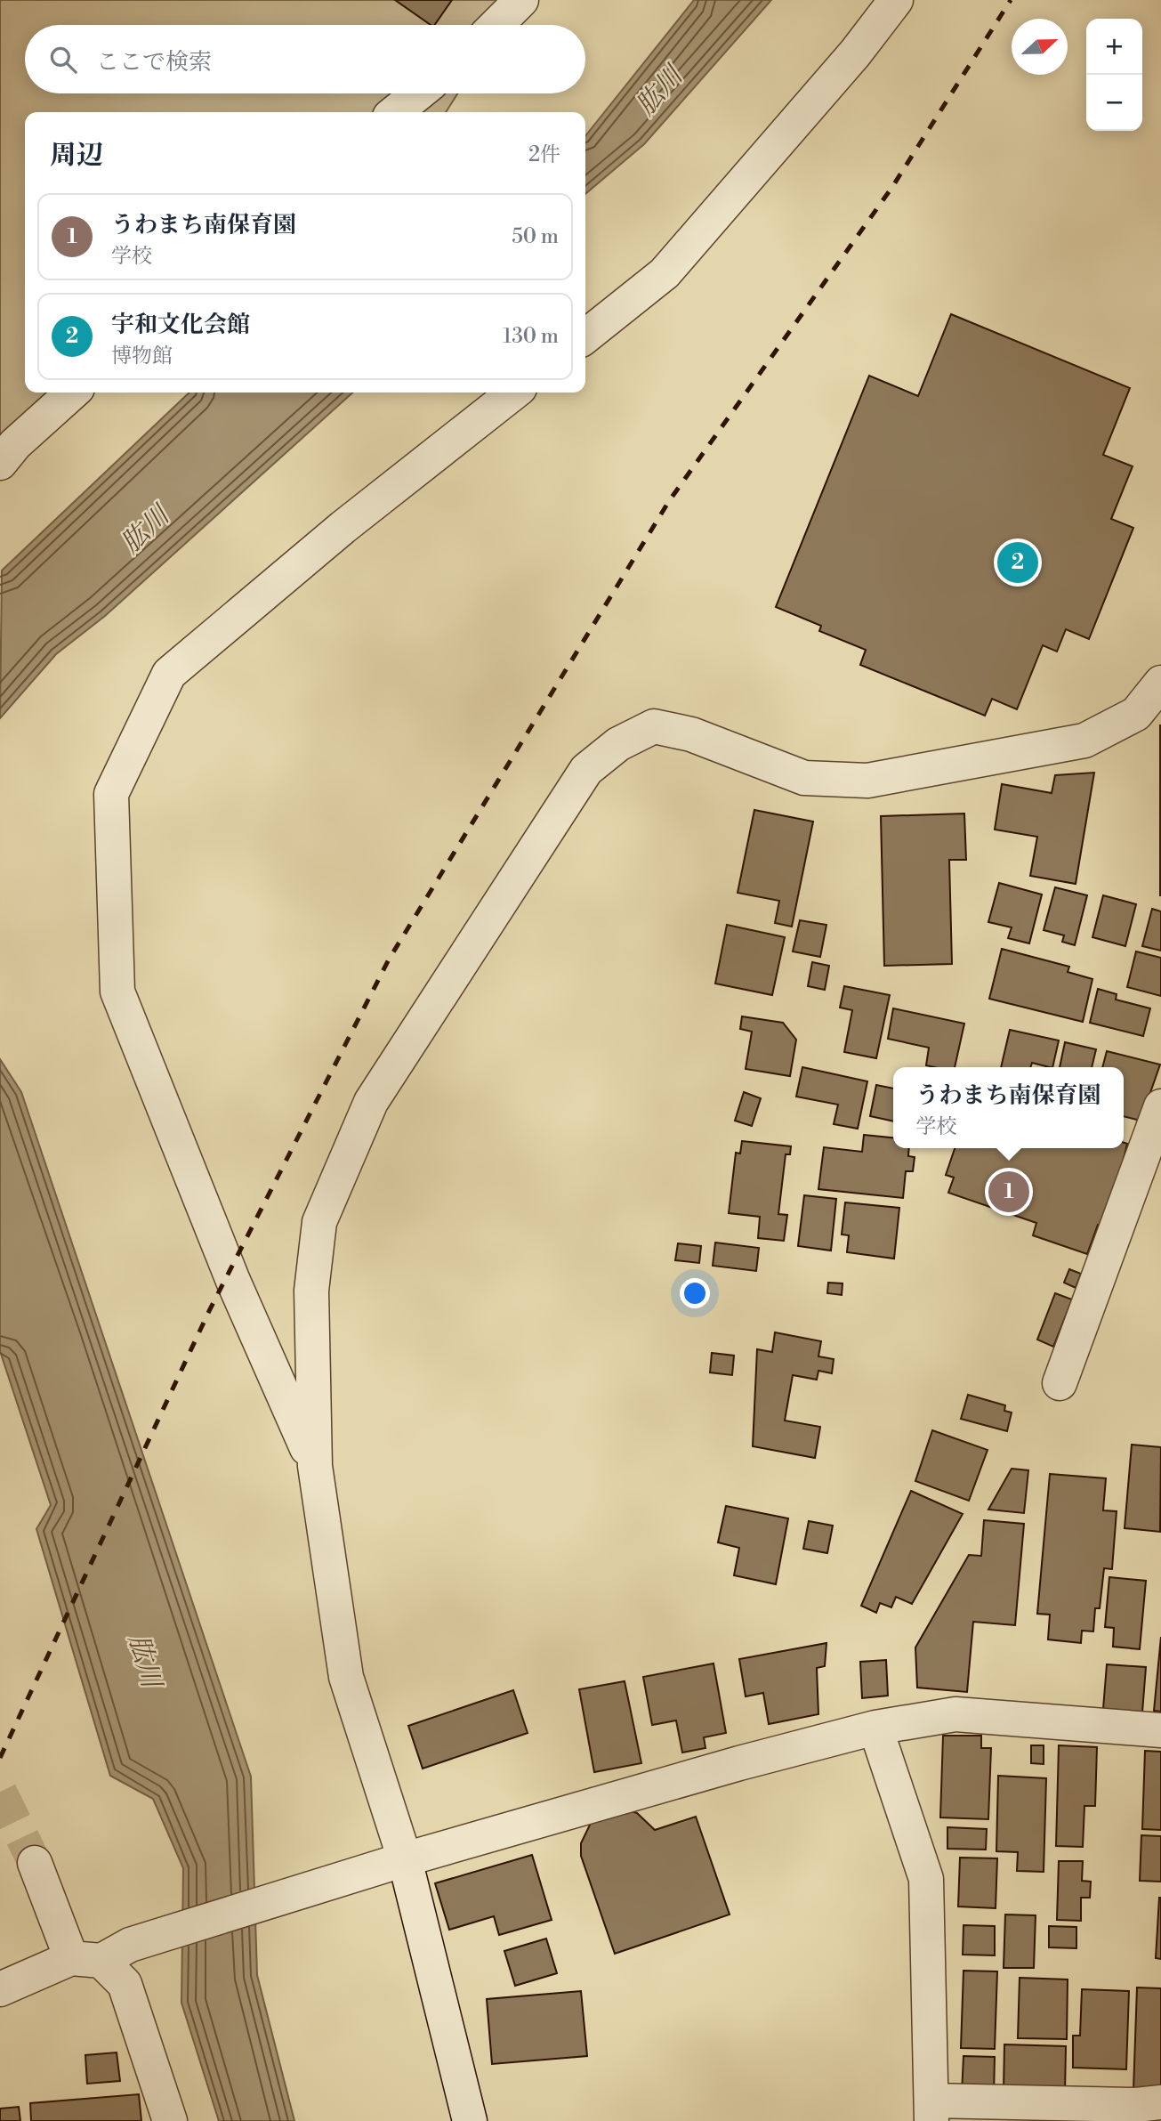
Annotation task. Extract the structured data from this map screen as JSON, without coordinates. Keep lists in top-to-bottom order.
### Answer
{
  "water": ["肱川"],
  "north": "right",
  "page": {
    "map_buttons": ["+", "−"],
    "search": "ここで検索",
    "heading": ["周辺", "2件"],
    "list": [
      {
        "mark": "1",
        "name": "うわまち南保育園",
        "note": "学校",
        "value": "50 m"
      },
      {
        "mark": "2",
        "name": "宇和文化会館",
        "note": "博物館",
        "value": "130 m"
      }
    ],
    "pins": ["2", "1"],
    "popup": ["うわまち南保育園", "学校"]
  }
}
